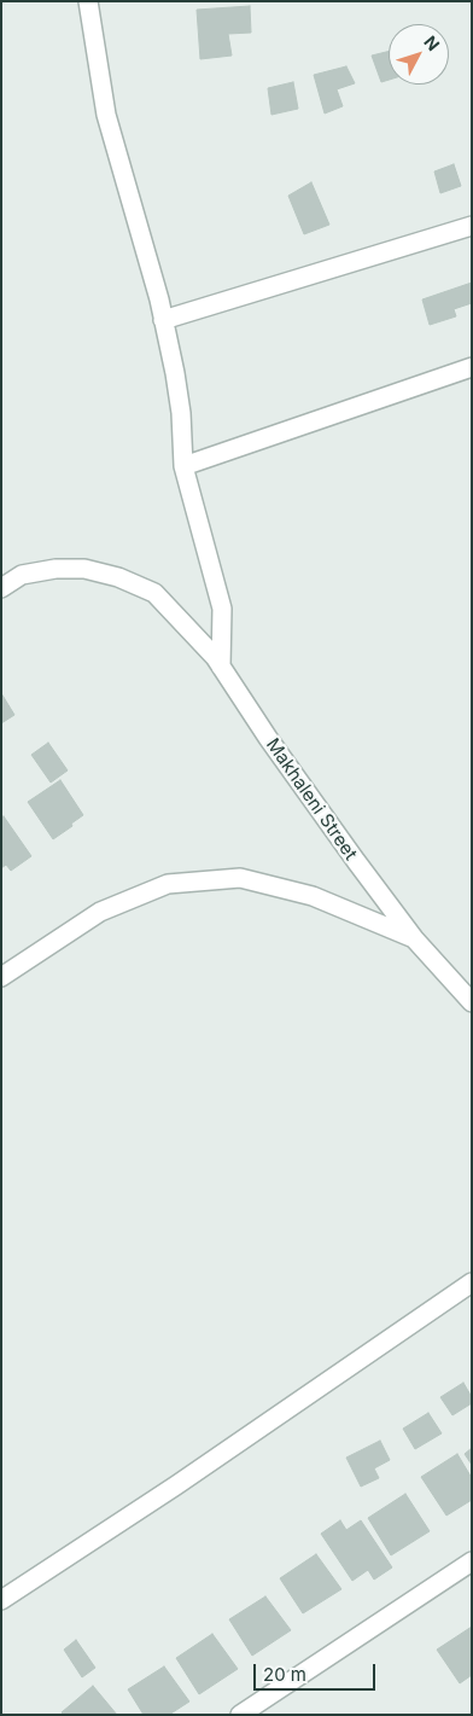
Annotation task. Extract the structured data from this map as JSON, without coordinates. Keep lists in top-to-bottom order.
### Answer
{
  "streets": {
    "street": ["Makhaleni Street"]
  },
  "scale_bar": "20 m",
  "north": "top right"
}
